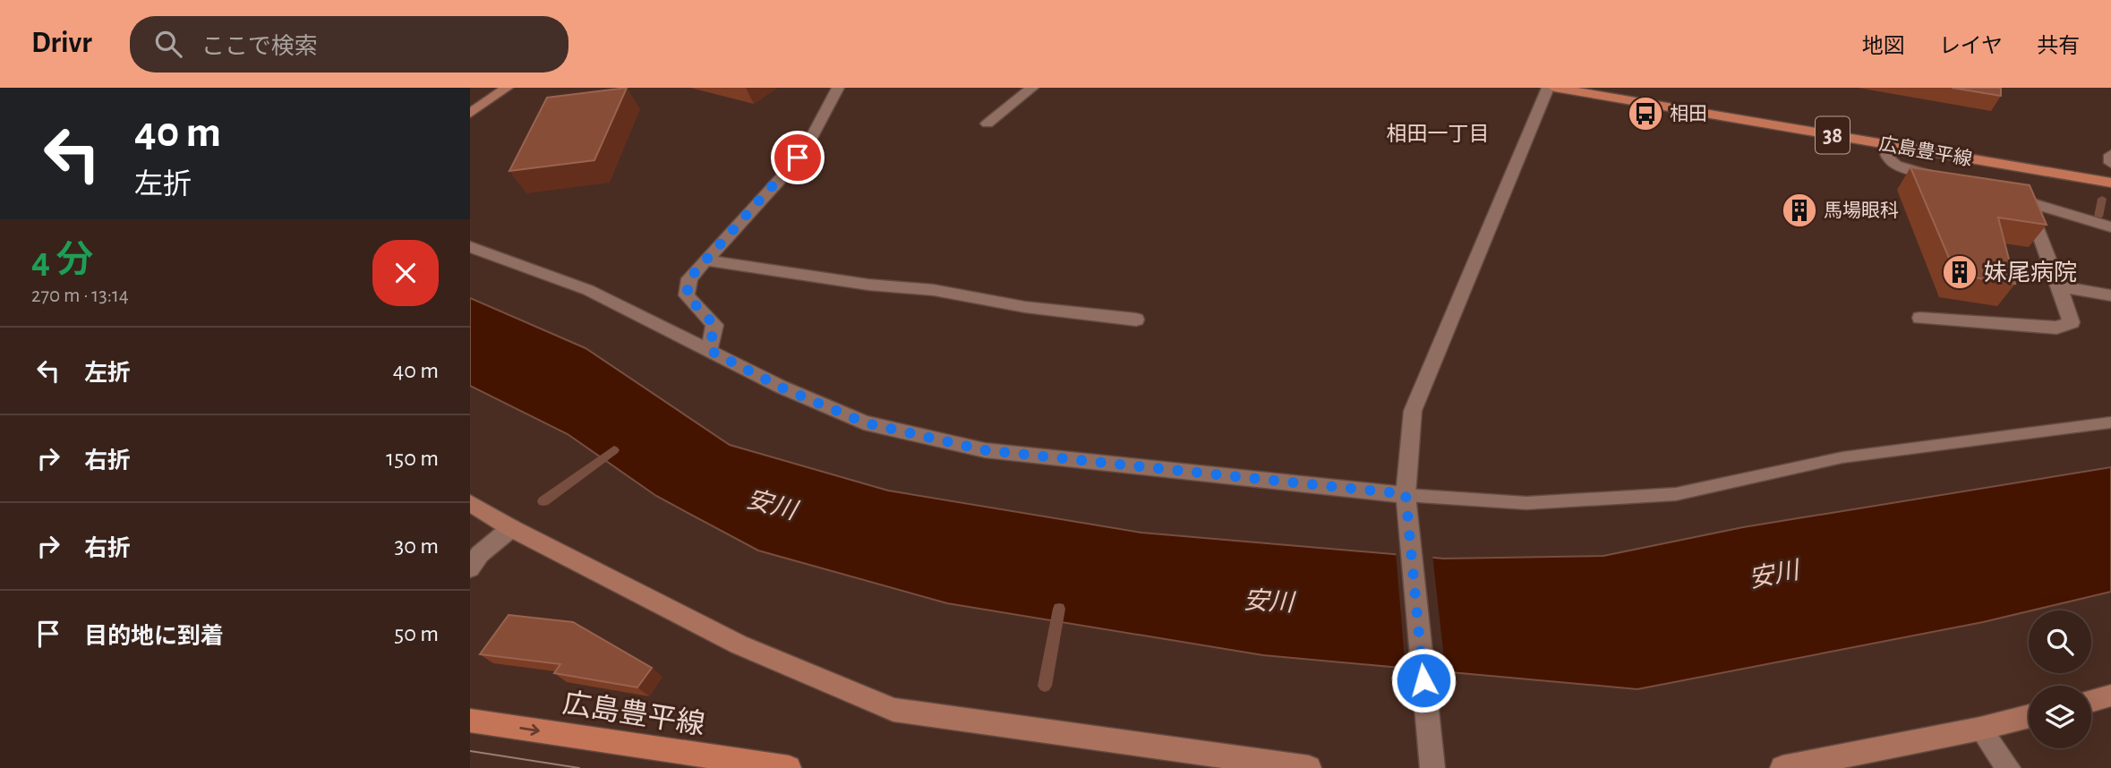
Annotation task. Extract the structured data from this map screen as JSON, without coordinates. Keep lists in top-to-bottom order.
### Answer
{
  "streets": {
    "main road": ["38", "広島豊平線"]
  },
  "one_way": ["広島豊平線"],
  "districts": ["相田一丁目"],
  "water": ["安川"],
  "places": {
    "bus stop": ["相田"],
    "building": ["馬場眼科", "妹尾病院"]
  },
  "page": {
    "header": "Drivr",
    "search": "ここで検索",
    "nav": ["地図", "レイヤ", "共有"],
    "turn": ["40 m", "左折"],
    "heading": ["4 分", "270 m · 13:14"],
    "list": [
      {
        "name": "左折",
        "value": "40 m"
      },
      {
        "name": "右折",
        "value": "150 m"
      },
      {
        "name": "右折",
        "value": "30 m"
      },
      {
        "name": "目的地に到着",
        "value": "50 m"
      }
    ]
  }
}
